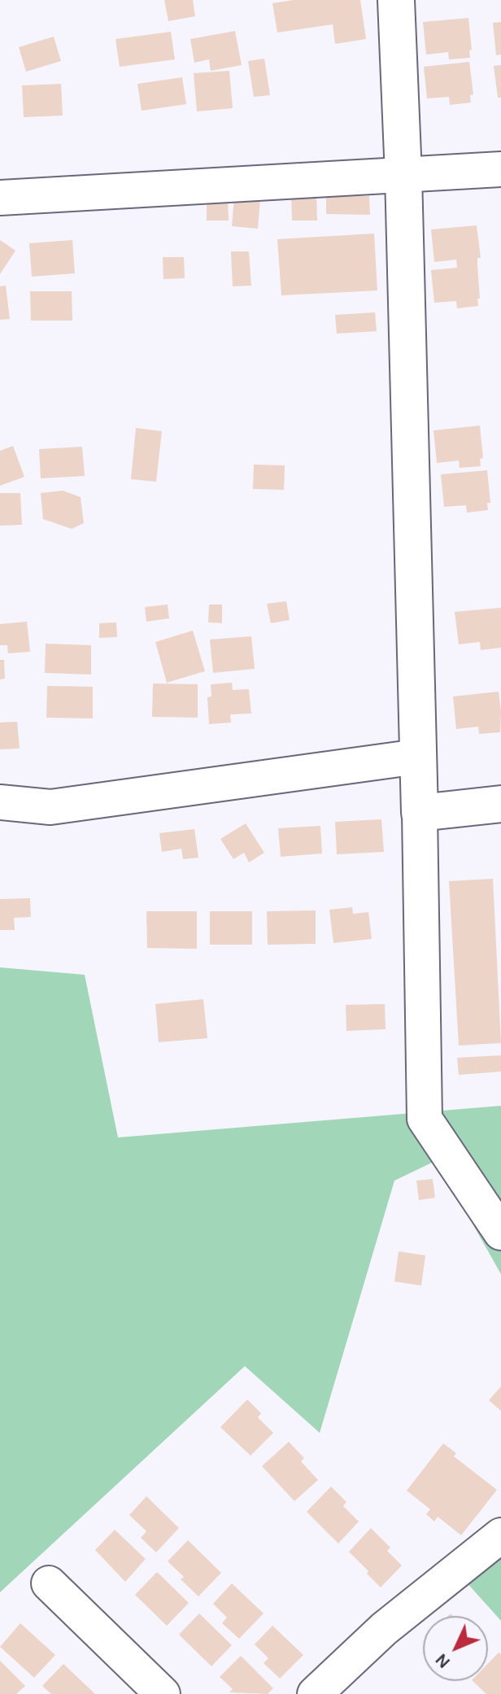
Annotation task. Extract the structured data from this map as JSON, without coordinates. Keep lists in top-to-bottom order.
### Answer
{
  "north": "bottom left"
}
